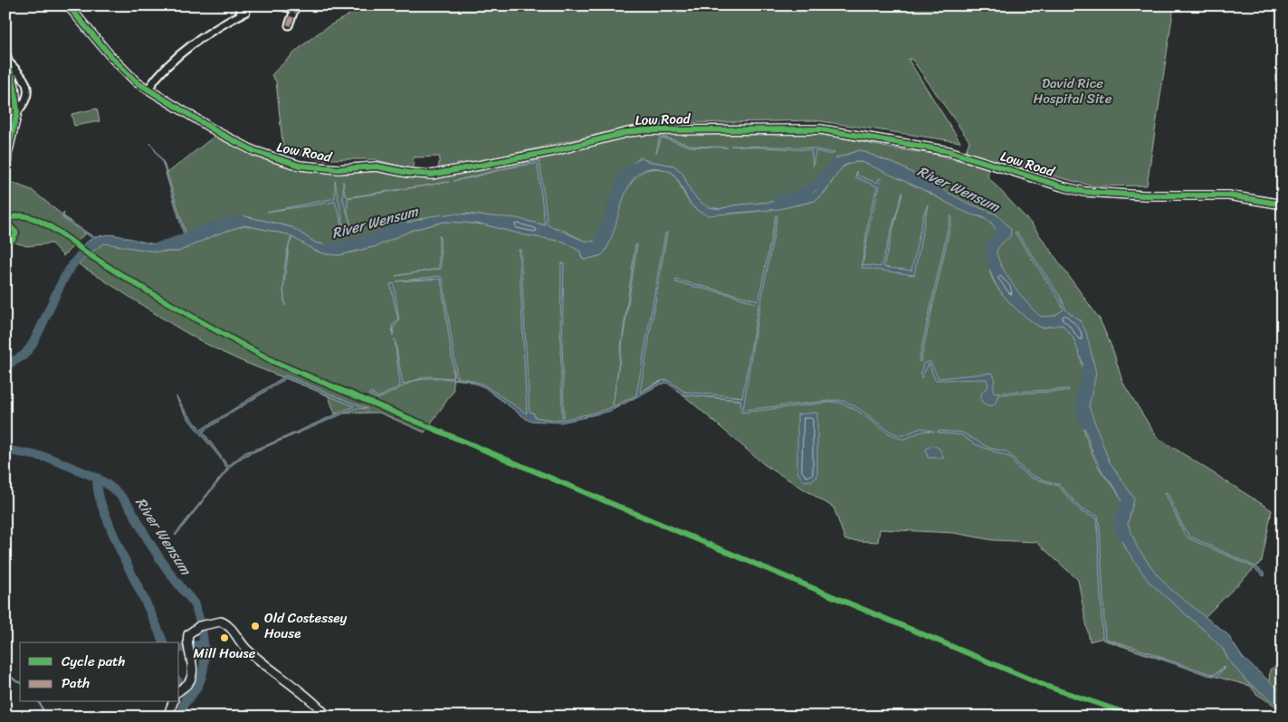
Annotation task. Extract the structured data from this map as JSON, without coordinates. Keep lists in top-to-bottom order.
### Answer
{
  "streets": {
    "street": ["Low Road"]
  },
  "water": ["River Wensum"],
  "parks": ["David Rice Hospital Site"],
  "places": ["Old Costessey House", "Mill House"],
  "legend": ["Cycle path", "Path"]
}
